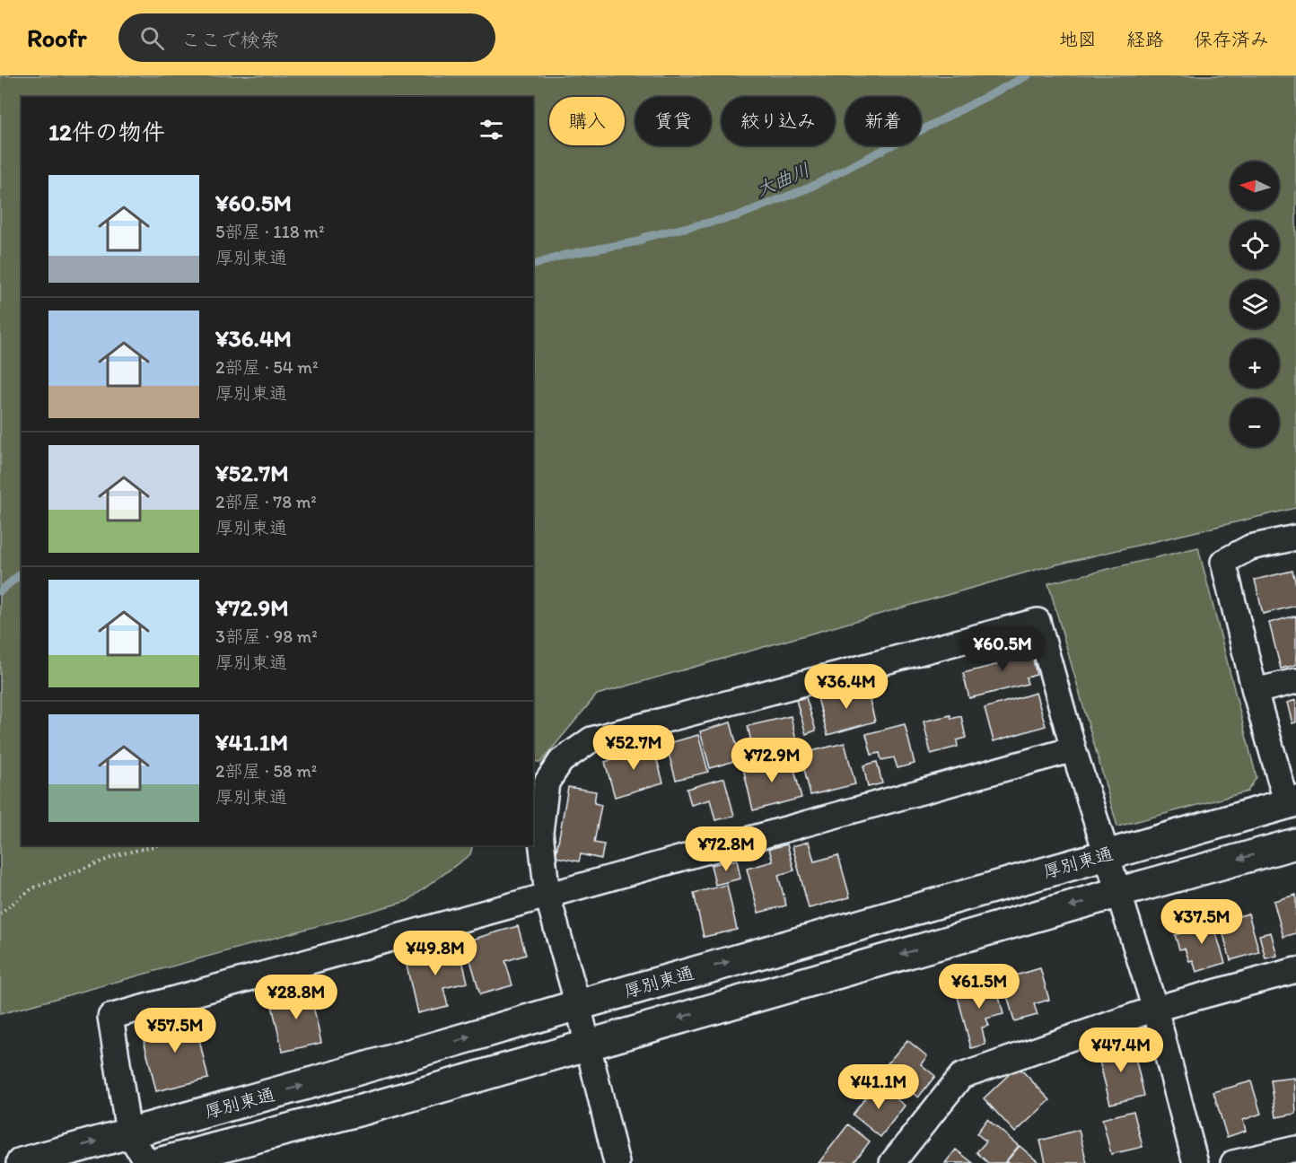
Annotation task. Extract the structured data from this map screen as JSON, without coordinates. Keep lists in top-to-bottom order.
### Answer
{
  "streets": {
    "street": ["厚別東通"]
  },
  "water": ["大曲川"],
  "north": "left",
  "page": {
    "header": "Roofr",
    "search": "ここで検索",
    "nav": ["地図", "経路", "保存済み"],
    "chip": [
      "購入",
      "賃貸",
      "絞り込み",
      "新着"
    ],
    "heading": "12件の物件",
    "map_buttons": ["+", "−"],
    "list": [
      {
        "name": "¥60.5M",
        "note": "5部屋 · 118 m² · 厚別東通"
      },
      {
        "name": "¥36.4M",
        "note": "2部屋 · 54 m² · 厚別東通"
      },
      {
        "name": "¥52.7M",
        "note": "2部屋 · 78 m² · 厚別東通"
      },
      {
        "name": "¥72.9M",
        "note": "3部屋 · 98 m² · 厚別東通"
      },
      {
        "name": "¥41.1M",
        "note": "2部屋 · 58 m² · 厚別東通"
      }
    ],
    "price": [
      "¥60.5M",
      "¥36.4M",
      "¥52.7M",
      "¥72.9M",
      "¥72.8M",
      "¥37.5M",
      "¥49.8M",
      "¥61.5M",
      "¥28.8M",
      "¥57.5M",
      "¥47.4M",
      "¥41.1M"
    ]
  }
}
